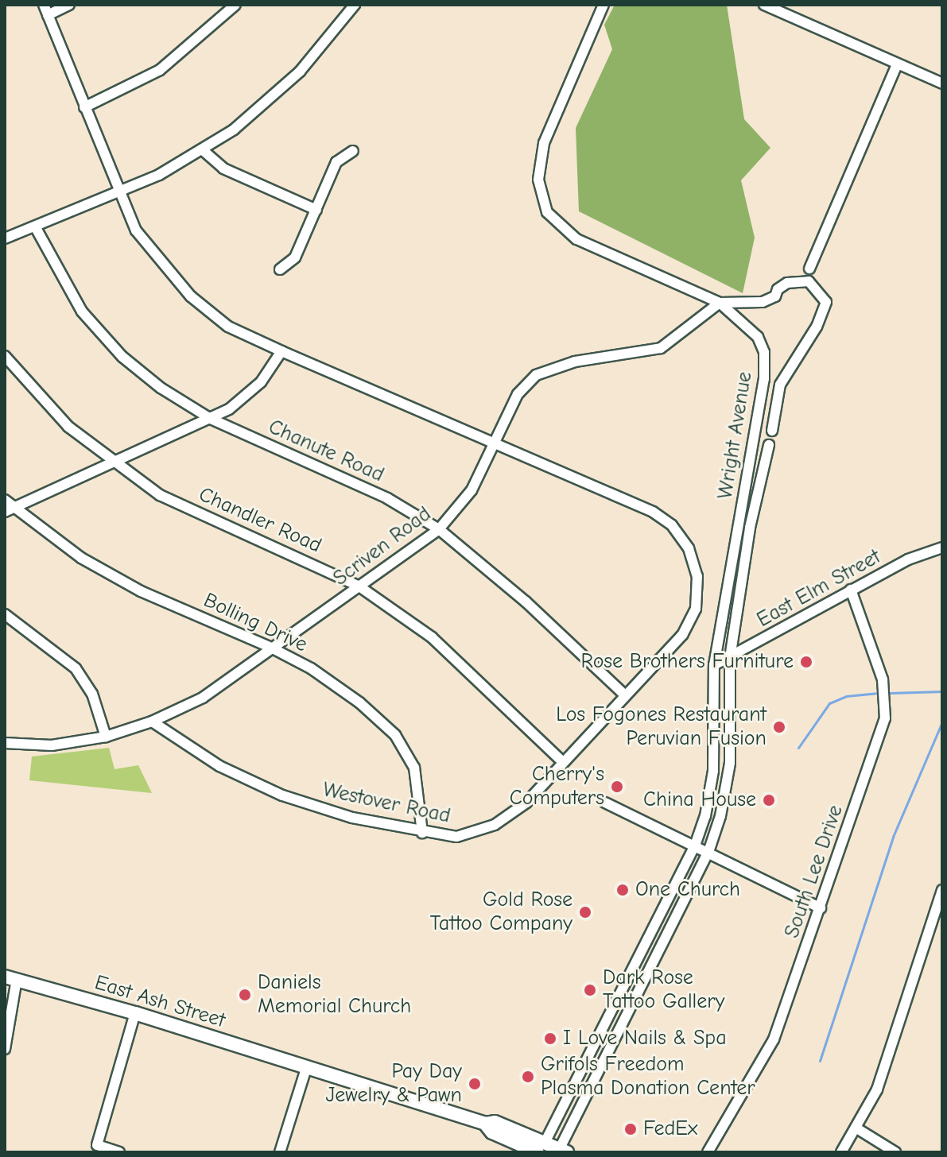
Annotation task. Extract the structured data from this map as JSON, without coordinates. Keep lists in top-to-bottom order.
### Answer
{
  "streets": {
    "main road": ["East Ash Street"],
    "street": [
      "Wright Avenue",
      "Chanute Road",
      "Chandler Road",
      "Scriven Road",
      "East Elm Street",
      "Bolling Drive",
      "Westover Road",
      "South Lee Drive"
    ]
  },
  "crossings": [
    ["Wright Avenue", "Scriven Road"],
    ["Wright Avenue", "East Elm Street"],
    ["Wright Avenue", "East Ash Street"],
    ["Chanute Road", "Scriven Road"],
    ["Chanute Road", "Westover Road"],
    ["Chandler Road", "Scriven Road"],
    ["Chandler Road", "Westover Road"],
    ["Scriven Road", "Bolling Drive"],
    ["Scriven Road", "Westover Road"],
    ["East Elm Street", "South Lee Drive"],
    ["Bolling Drive", "Westover Road"]
  ],
  "places": [
    "Rose Brothers Furniture",
    "Los Fogones Restaurant Peruvian Fusion",
    "Cherry's Computers",
    "China House",
    "One Church",
    "Gold Rose Tattoo Company",
    "Dark Rose Tattoo Gallery",
    "Daniels Memorial Church",
    "I Love Nails & Spa",
    "Grifols Freedom Plasma Donation Center",
    "Pay Day Jewelry & Pawn",
    "FedEx"
  ]
}
